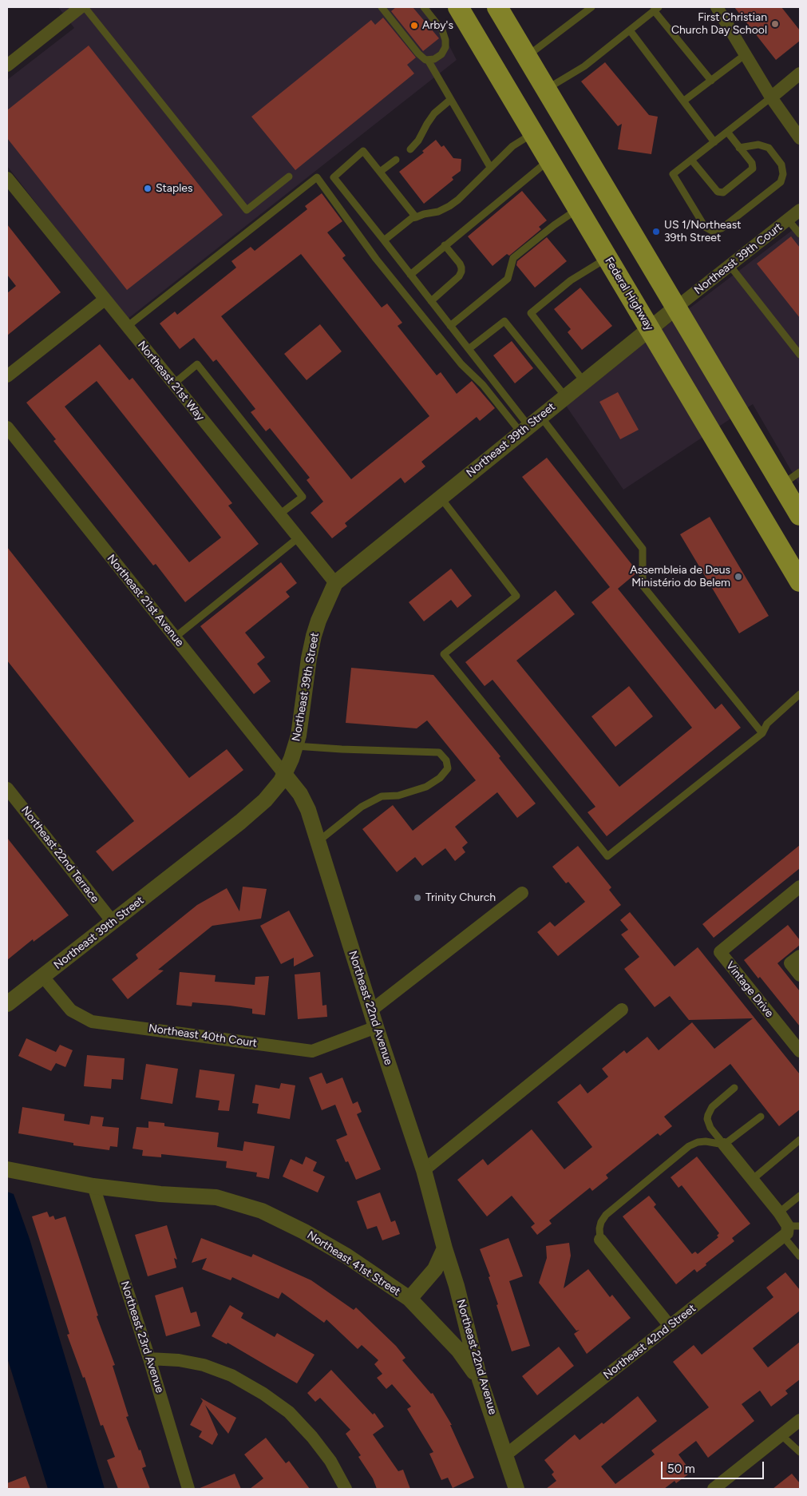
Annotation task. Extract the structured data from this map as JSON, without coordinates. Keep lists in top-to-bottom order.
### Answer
{
  "streets": {
    "main road": ["Federal Highway"],
    "street": [
      "Northeast 39th Court",
      "Northeast 21st Way",
      "Northeast 39th Street",
      "Northeast 21st Avenue",
      "Northeast 22nd Terrace",
      "Vintage Drive",
      "Northeast 22nd Avenue",
      "Northeast 40th Court",
      "Northeast 41st Street",
      "Northeast 23rd Avenue",
      "Northeast 42nd Street"
    ]
  },
  "crossings": [
    ["Northeast 39th Court", "Northeast 39th Street"],
    ["Federal Highway", "Northeast 39th Street"],
    ["Northeast 21st Way", "Northeast 39th Street"],
    ["Northeast 39th Street", "Northeast 21st Avenue"],
    ["Northeast 39th Street", "Northeast 22nd Terrace"],
    ["Northeast 39th Street", "Northeast 22nd Avenue"],
    ["Northeast 39th Street", "Northeast 40th Court"],
    ["Northeast 21st Avenue", "Northeast 22nd Avenue"],
    ["Northeast 22nd Avenue", "Northeast 40th Court"],
    ["Northeast 22nd Avenue", "Northeast 41st Street"],
    ["Northeast 22nd Avenue", "Northeast 42nd Street"],
    ["Northeast 41st Street", "Northeast 23rd Avenue"]
  ],
  "places": [
    "First Christian Church Day School",
    "Arby's",
    "Staples",
    "US 1/Northeast 39th Street",
    "Assembleia de Deus Ministério do Belem",
    "Trinity Church"
  ],
  "scale_bar": "50 m"
}
